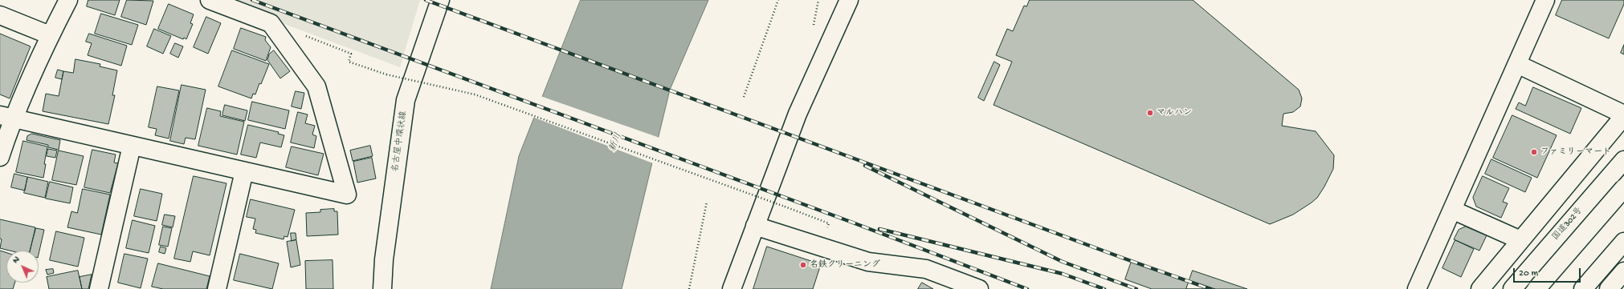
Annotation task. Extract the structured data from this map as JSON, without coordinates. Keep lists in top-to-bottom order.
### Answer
{
  "streets": {
    "main road": ["名古屋中環状線", "国道302号"]
  },
  "water": ["新川"],
  "places": ["マルハン", "ファミリーマート", "名鉄クリーニング"],
  "scale_bar": "20 m",
  "north": "top left"
}
